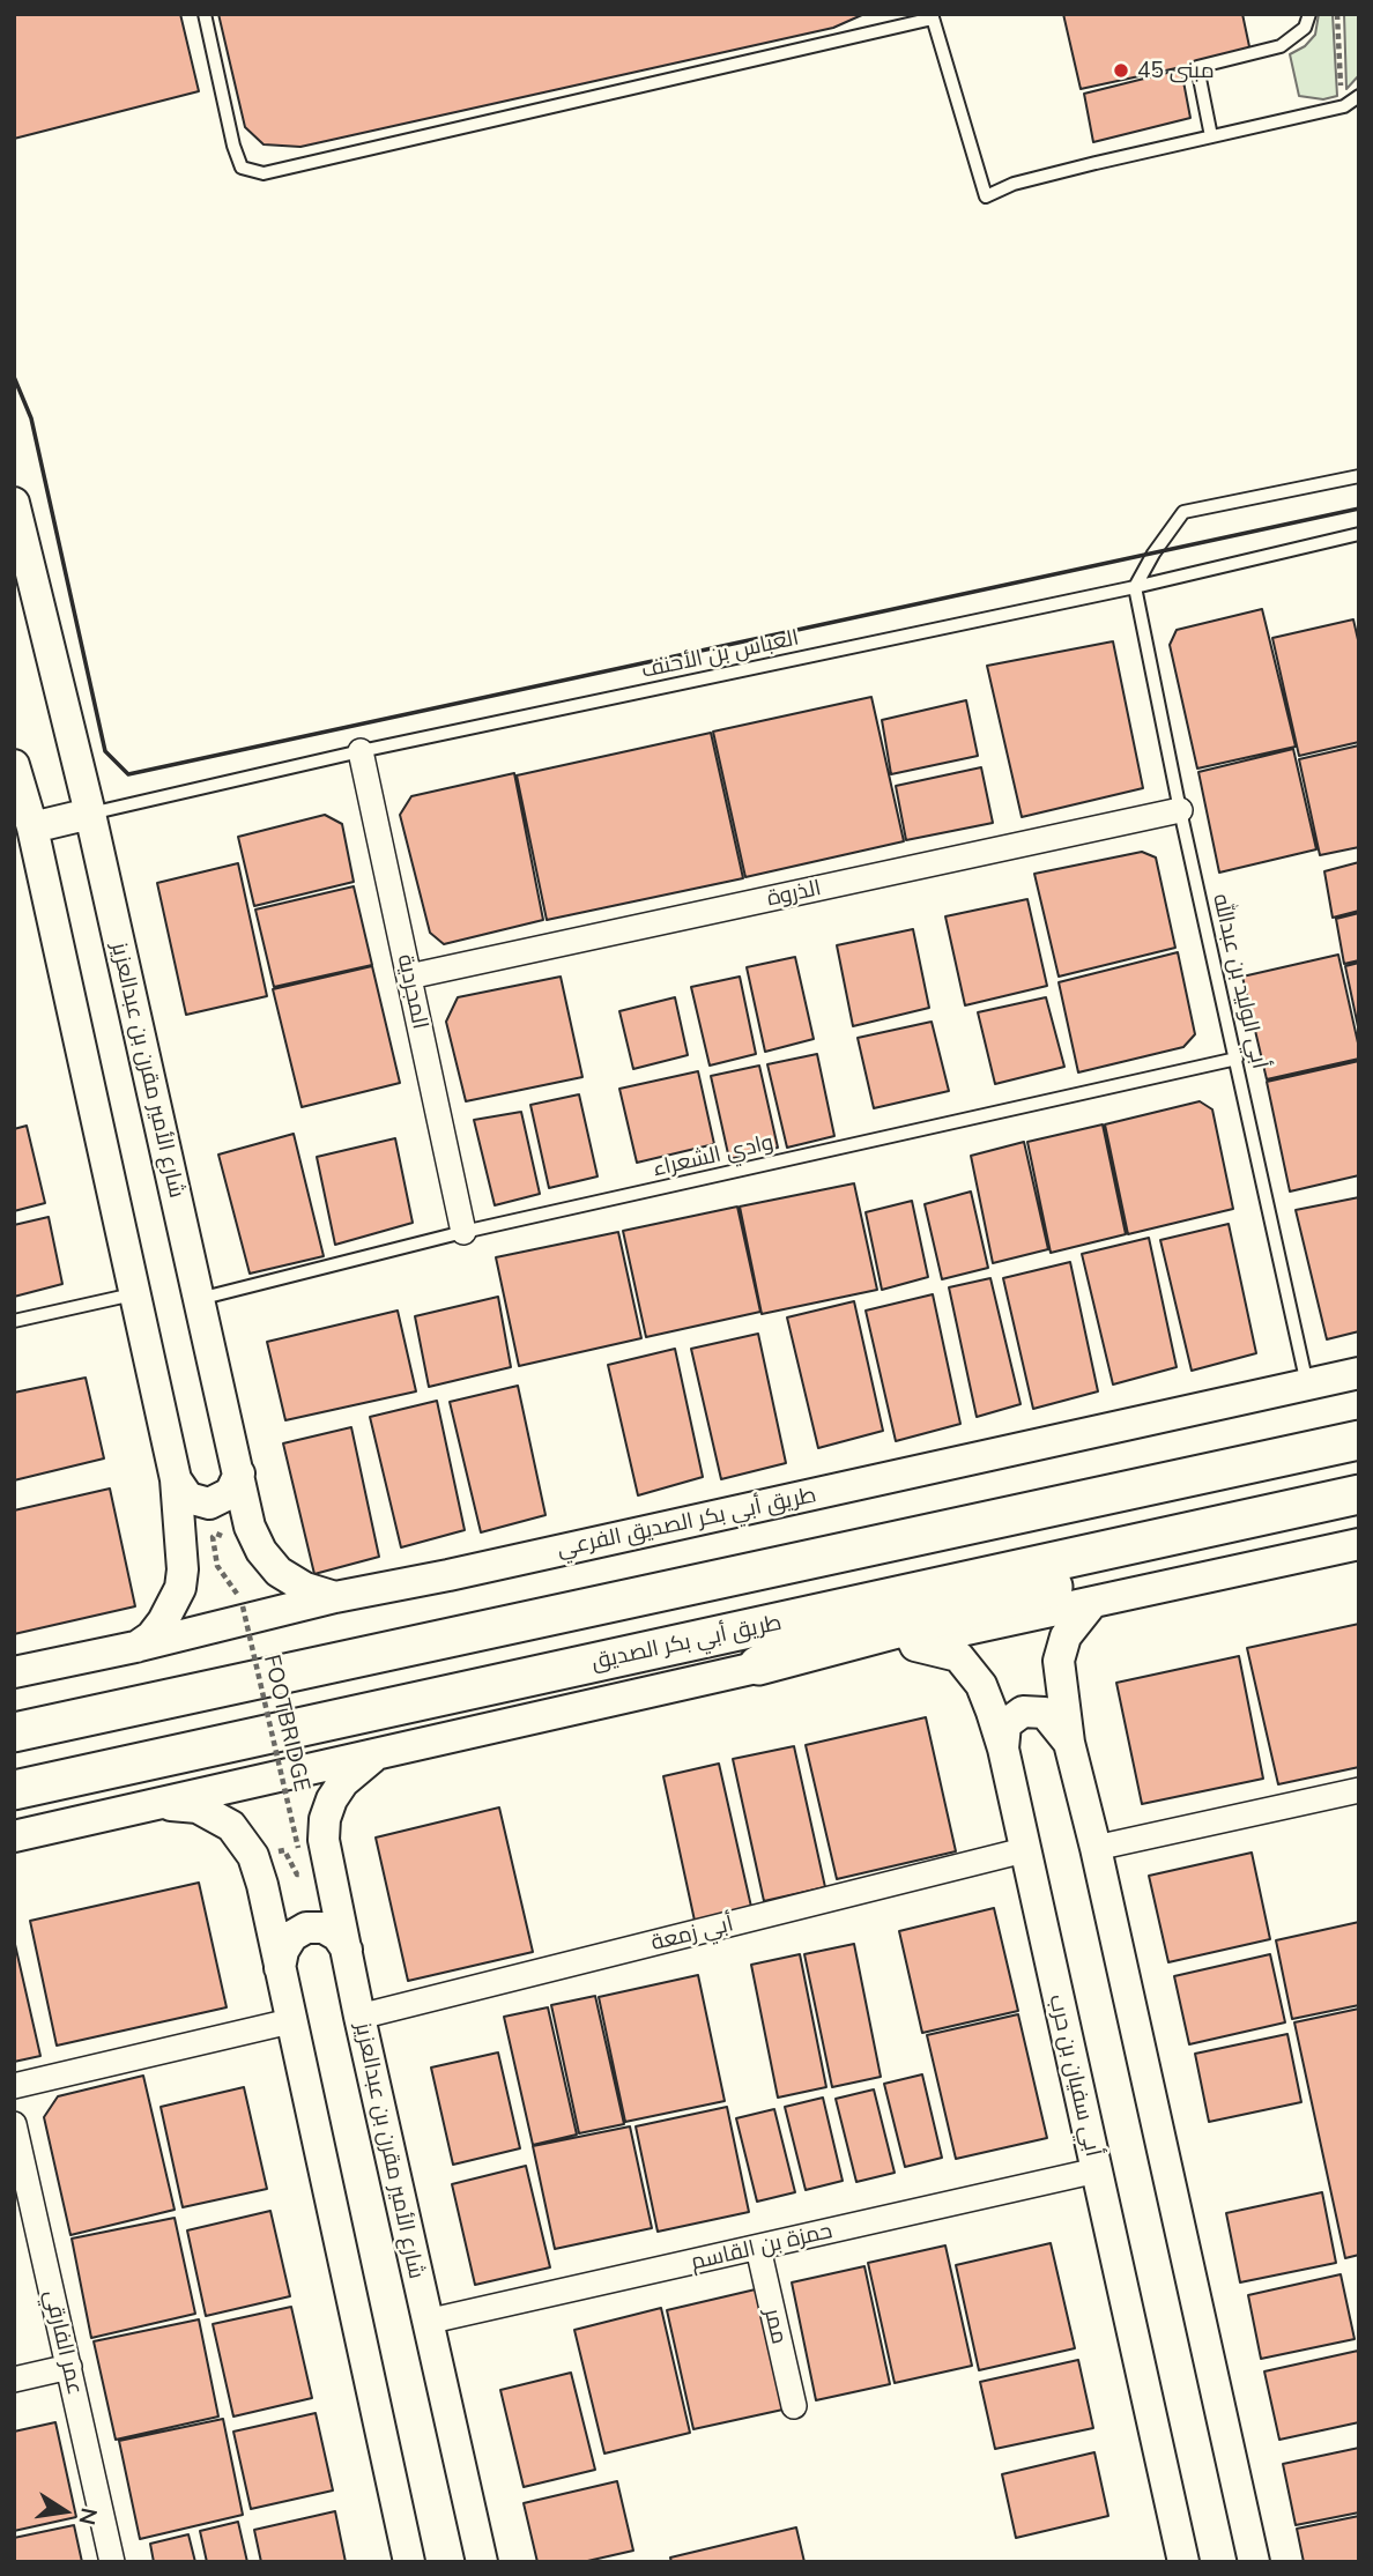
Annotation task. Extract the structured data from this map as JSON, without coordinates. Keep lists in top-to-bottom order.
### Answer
{
  "streets": {
    "main road": ["طريق أبي بكر الصديق"],
    "street": [
      "الذروة",
      "المجردية",
      "شارع الأمير مقرن بن عبدالعزيز",
      "طريق أبي بكر الصديق الفرعي",
      "أبي زمعة",
      "أبي سفيان بن حرب",
      "حمزة بن القاسم",
      "ممر",
      "عمر الفارقي"
    ],
    "lane": ["العباس بن الأحنف", "أبي الوليد بن عبدالله", "وادي الشعراء"],
    "path": ["FOOTBRIDGE"]
  },
  "crossings": [
    ["العباس بن الأحنف", "أبي الوليد بن عبدالله"],
    ["العباس بن الأحنف", "المجردية"],
    ["العباس بن الأحنف", "شارع الأمير مقرن بن عبدالعزيز"],
    ["الذروة", "أبي الوليد بن عبدالله"],
    ["الذروة", "المجردية"],
    ["أبي الوليد بن عبدالله", "وادي الشعراء"],
    ["أبي الوليد بن عبدالله", "طريق أبي بكر الصديق الفرعي"],
    ["المجردية", "وادي الشعراء"],
    ["شارع الأمير مقرن بن عبدالعزيز", "وادي الشعراء"],
    ["شارع الأمير مقرن بن عبدالعزيز", "طريق أبي بكر الصديق الفرعي"],
    ["شارع الأمير مقرن بن عبدالعزيز", "أبي زمعة"],
    ["شارع الأمير مقرن بن عبدالعزيز", "حمزة بن القاسم"],
    ["أبي زمعة", "أبي سفيان بن حرب"],
    ["أبي سفيان بن حرب", "حمزة بن القاسم"],
    ["حمزة بن القاسم", "ممر"]
  ],
  "places": ["مبنى 45"],
  "north": "right"
}
